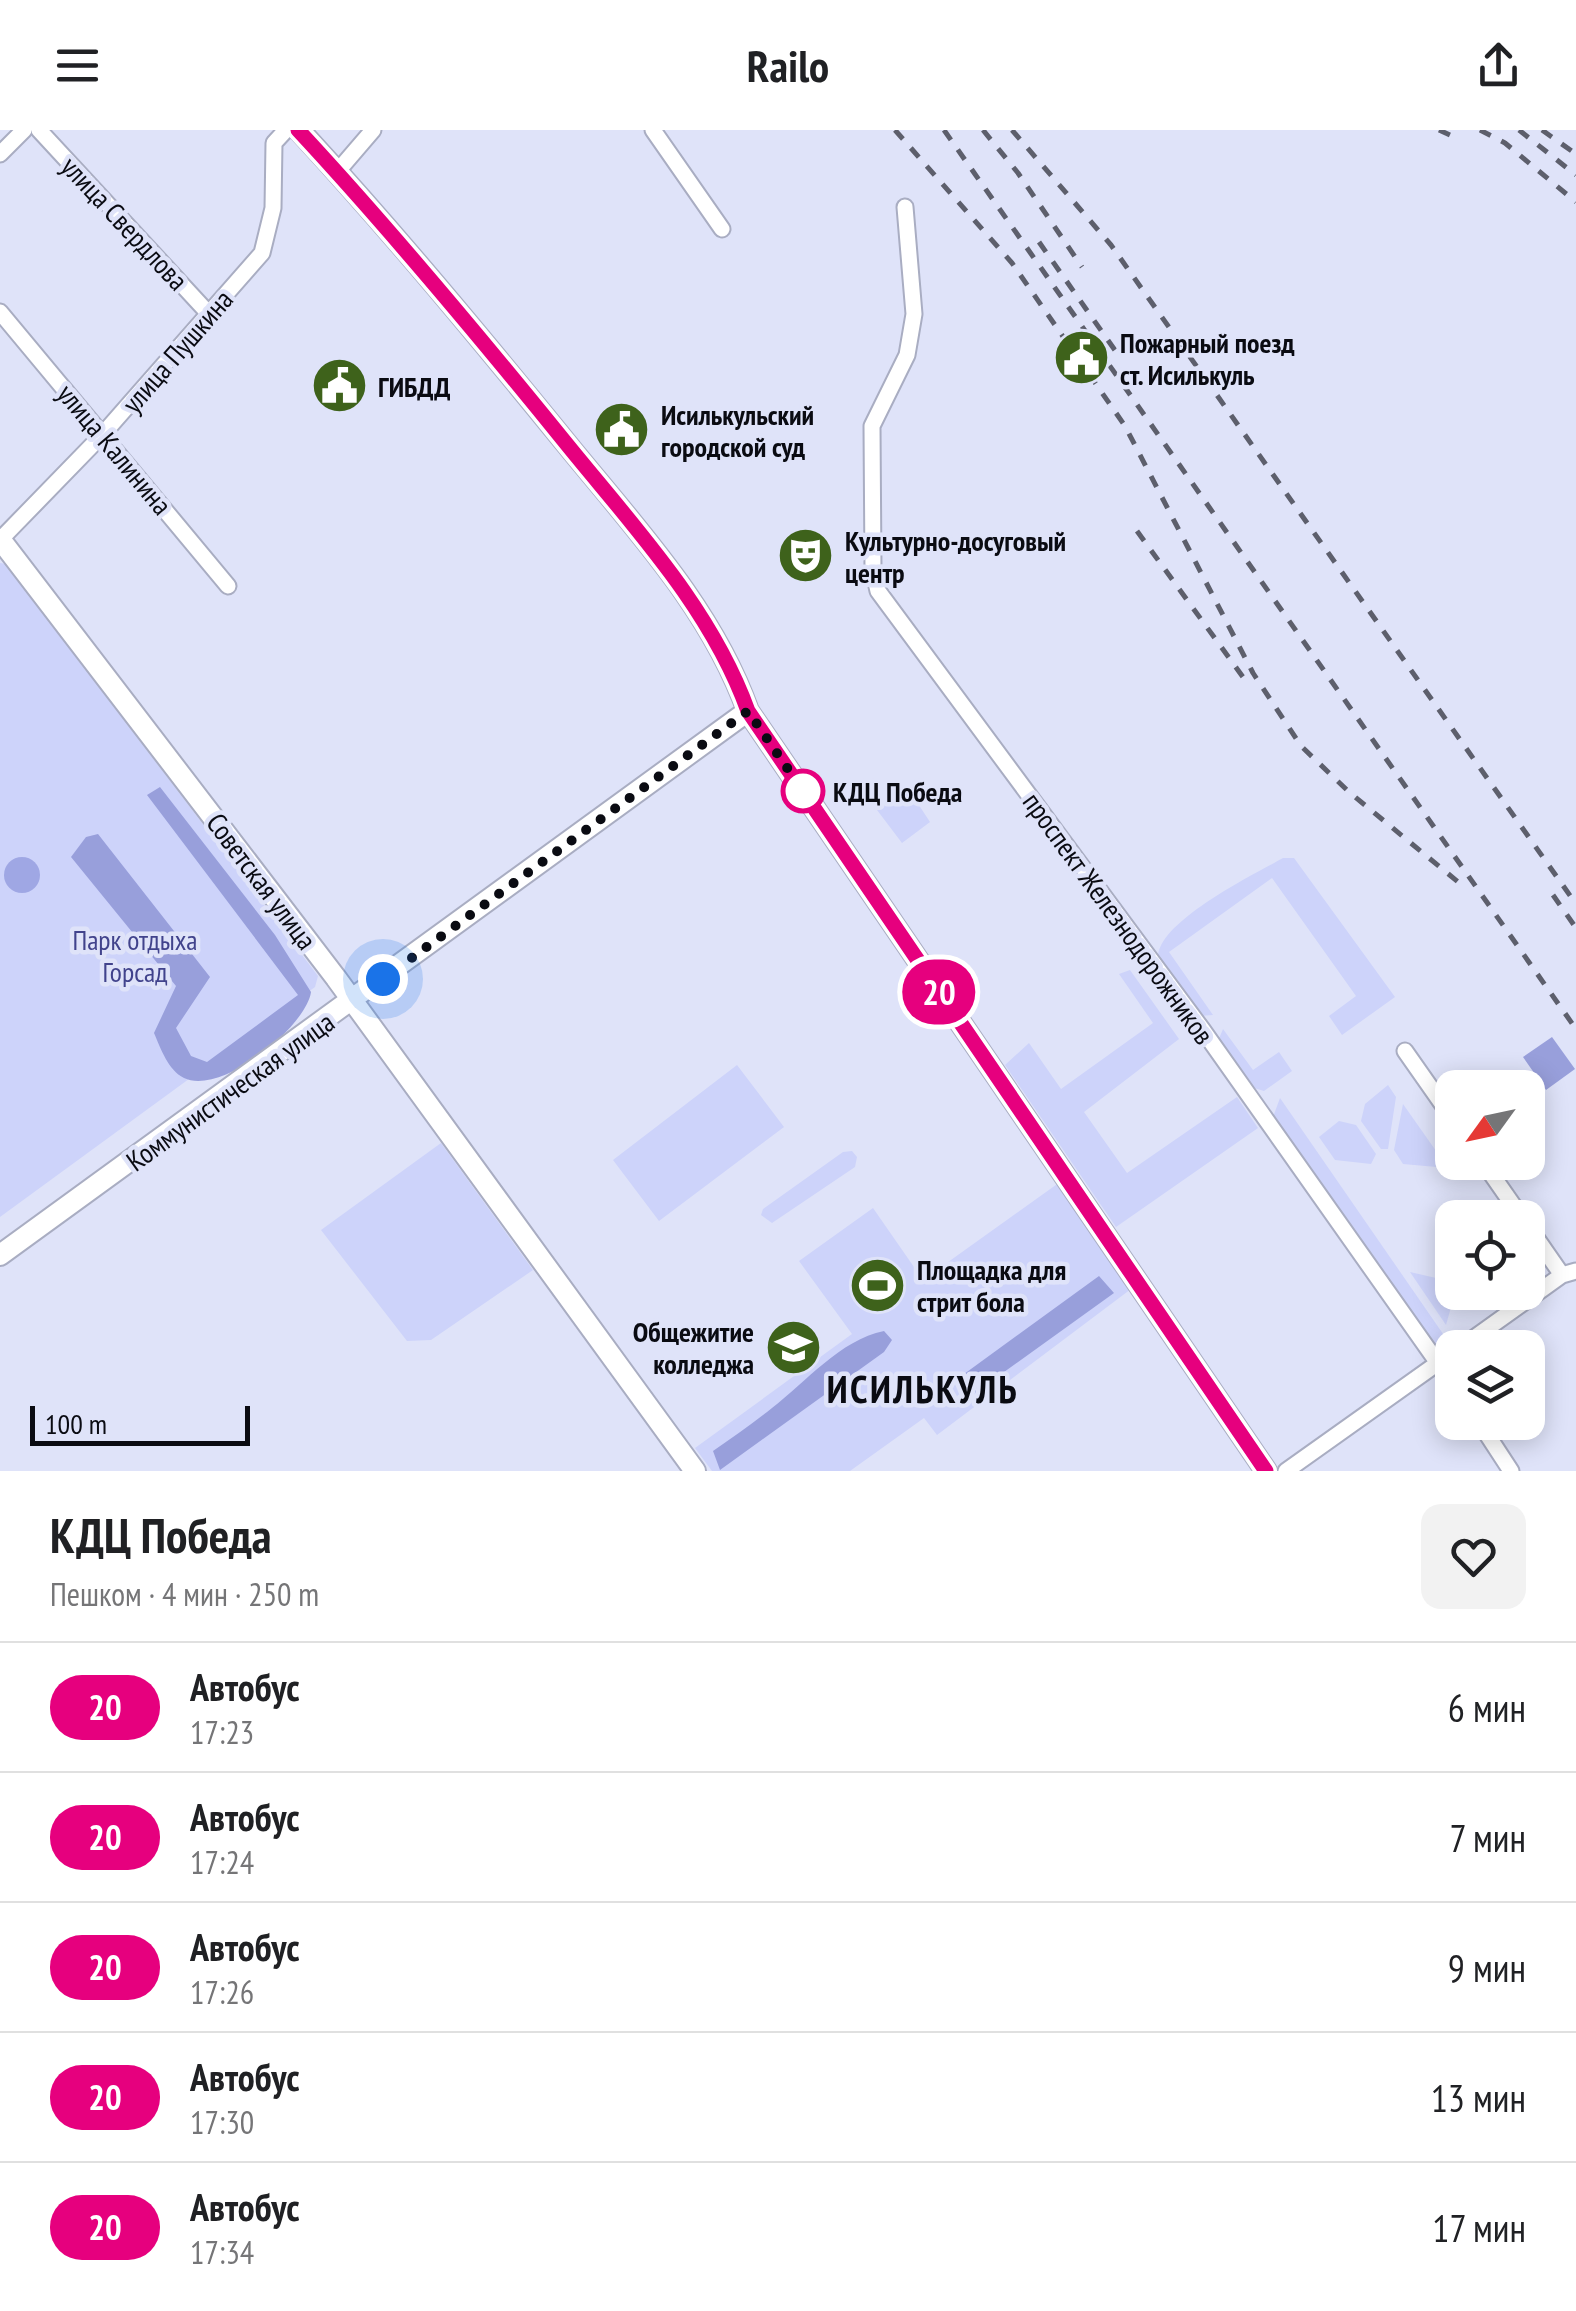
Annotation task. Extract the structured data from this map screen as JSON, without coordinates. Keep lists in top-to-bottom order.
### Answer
{
  "streets": {
    "street": [
      "улица Свердлова",
      "улица Пушкина",
      "улица Калинина",
      "Советская улица",
      "проспект Железнодорожников",
      "Коммунистическая улица"
    ]
  },
  "crossings": [
    ["улица Свердлова", "улица Пушкина"],
    ["улица Пушкина", "улица Калинина"],
    ["улица Пушкина", "Советская улица"],
    ["Советская улица", "Коммунистическая улица"]
  ],
  "districts": ["ИСИЛЬКУЛЬ"],
  "parks": ["Парк отдыха Горсад"],
  "places": {
    "public building": ["Пожарный поезд ст. Исилькуль", "ГИБДД", "Исилькульский городской суд"],
    "theatre": ["Культурно-досуговый центр"],
    "other": ["КДЦ Победа"],
    "sports": ["Площадка для стрит бола"],
    "school or university": ["Общежитие колледжа"]
  },
  "lines": ["bus line 20"],
  "scale_bar": "100 m",
  "north": "bottom left",
  "page": {
    "header": "Railo",
    "on_map": "20",
    "scale": "100 m",
    "heading": ["КДЦ Победа", "Пешком · 4 мин · 250 m"],
    "list": [
      {
        "mark": "20",
        "name": "Автобус",
        "note": "17:23",
        "value": "6 мин"
      },
      {
        "mark": "20",
        "name": "Автобус",
        "note": "17:24",
        "value": "7 мин"
      },
      {
        "mark": "20",
        "name": "Автобус",
        "note": "17:26",
        "value": "9 мин"
      },
      {
        "mark": "20",
        "name": "Автобус",
        "note": "17:30",
        "value": "13 мин"
      },
      {
        "mark": "20",
        "name": "Автобус",
        "note": "17:34",
        "value": "17 мин"
      }
    ]
  }
}
